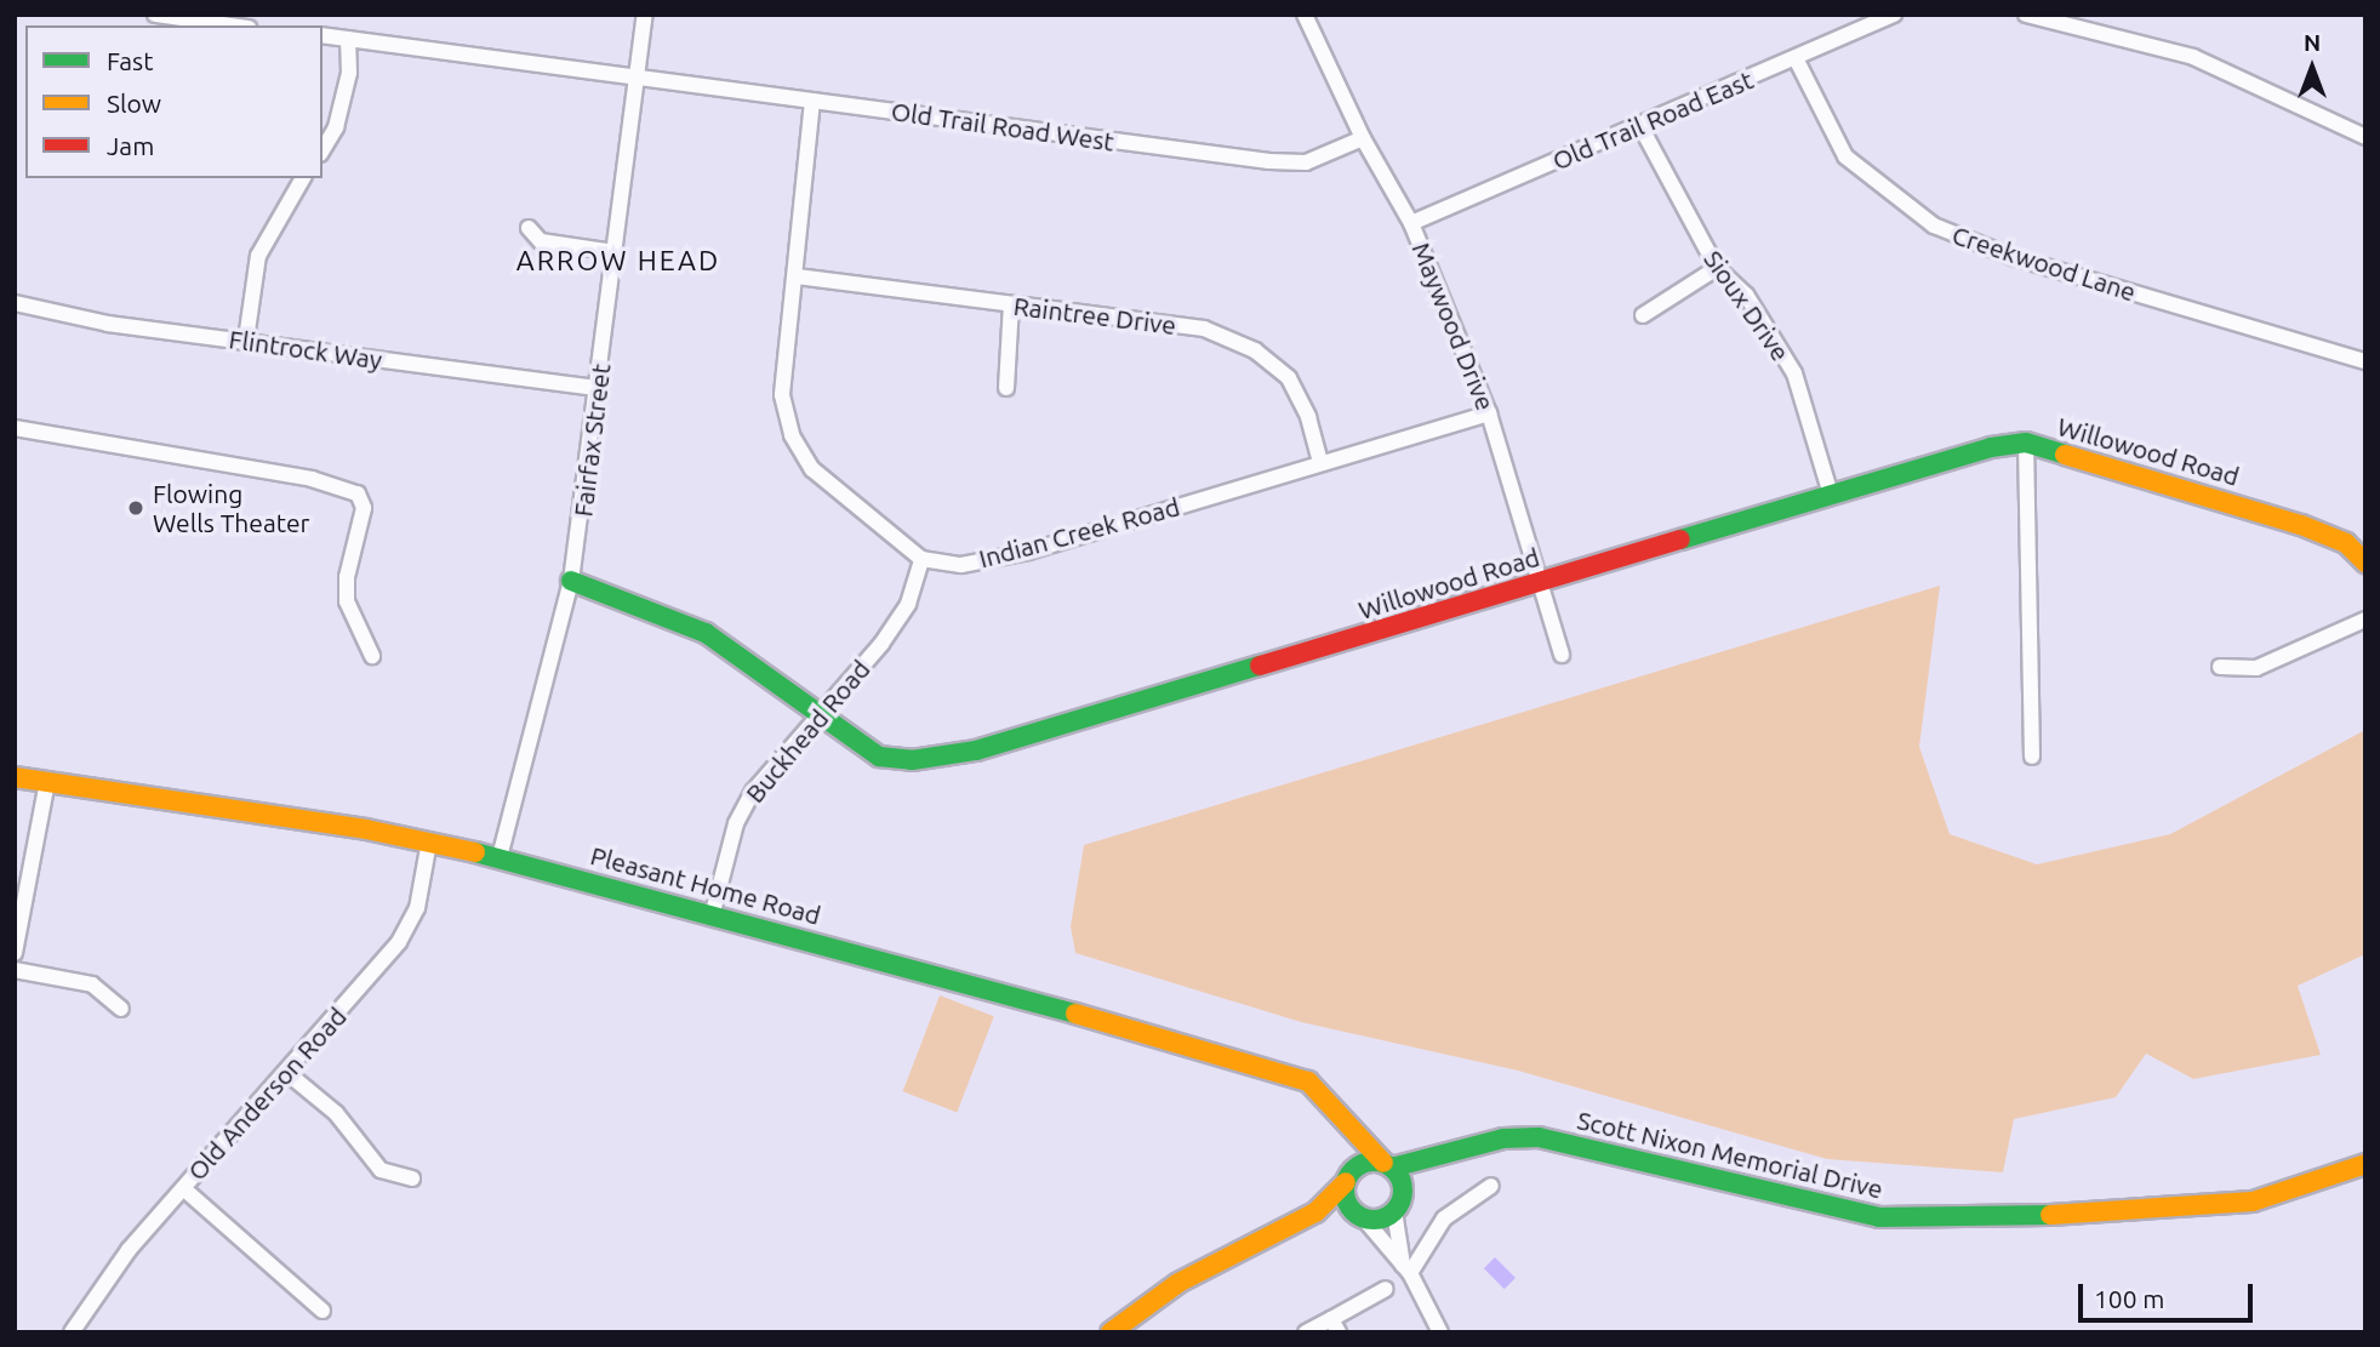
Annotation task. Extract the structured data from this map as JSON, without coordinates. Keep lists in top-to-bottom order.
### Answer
{
  "streets": {
    "street": [
      "Old Trail Road East",
      "Old Trail Road West",
      "Creekwood Lane",
      "Sioux Drive",
      "Raintree Drive",
      "Maywood Drive",
      "Flintrock Way",
      "Fairfax Street",
      "Willowood Road",
      "Indian Creek Road",
      "Buckhead Road",
      "Pleasant Home Road",
      "Old Anderson Road",
      "Scott Nixon Memorial Drive"
    ]
  },
  "crossings": [
    ["Old Trail Road East", "Creekwood Lane"],
    ["Old Trail Road East", "Sioux Drive"],
    ["Old Trail Road East", "Maywood Drive"],
    ["Old Trail Road West", "Maywood Drive"],
    ["Old Trail Road West", "Fairfax Street"],
    ["Sioux Drive", "Willowood Road"],
    ["Raintree Drive", "Indian Creek Road"],
    ["Maywood Drive", "Willowood Road"],
    ["Maywood Drive", "Indian Creek Road"],
    ["Flintrock Way", "Fairfax Street"],
    ["Fairfax Street", "Willowood Road"],
    ["Fairfax Street", "Pleasant Home Road"],
    ["Willowood Road", "Buckhead Road"],
    ["Indian Creek Road", "Buckhead Road"],
    ["Buckhead Road", "Pleasant Home Road"],
    ["Pleasant Home Road", "Old Anderson Road"],
    ["Pleasant Home Road", "Scott Nixon Memorial Drive"]
  ],
  "districts": ["ARROW HEAD"],
  "places": ["Flowing Wells Theater"],
  "legend": ["Fast", "Slow", "Jam"],
  "scale_bar": "100 m",
  "north": "top"
}
